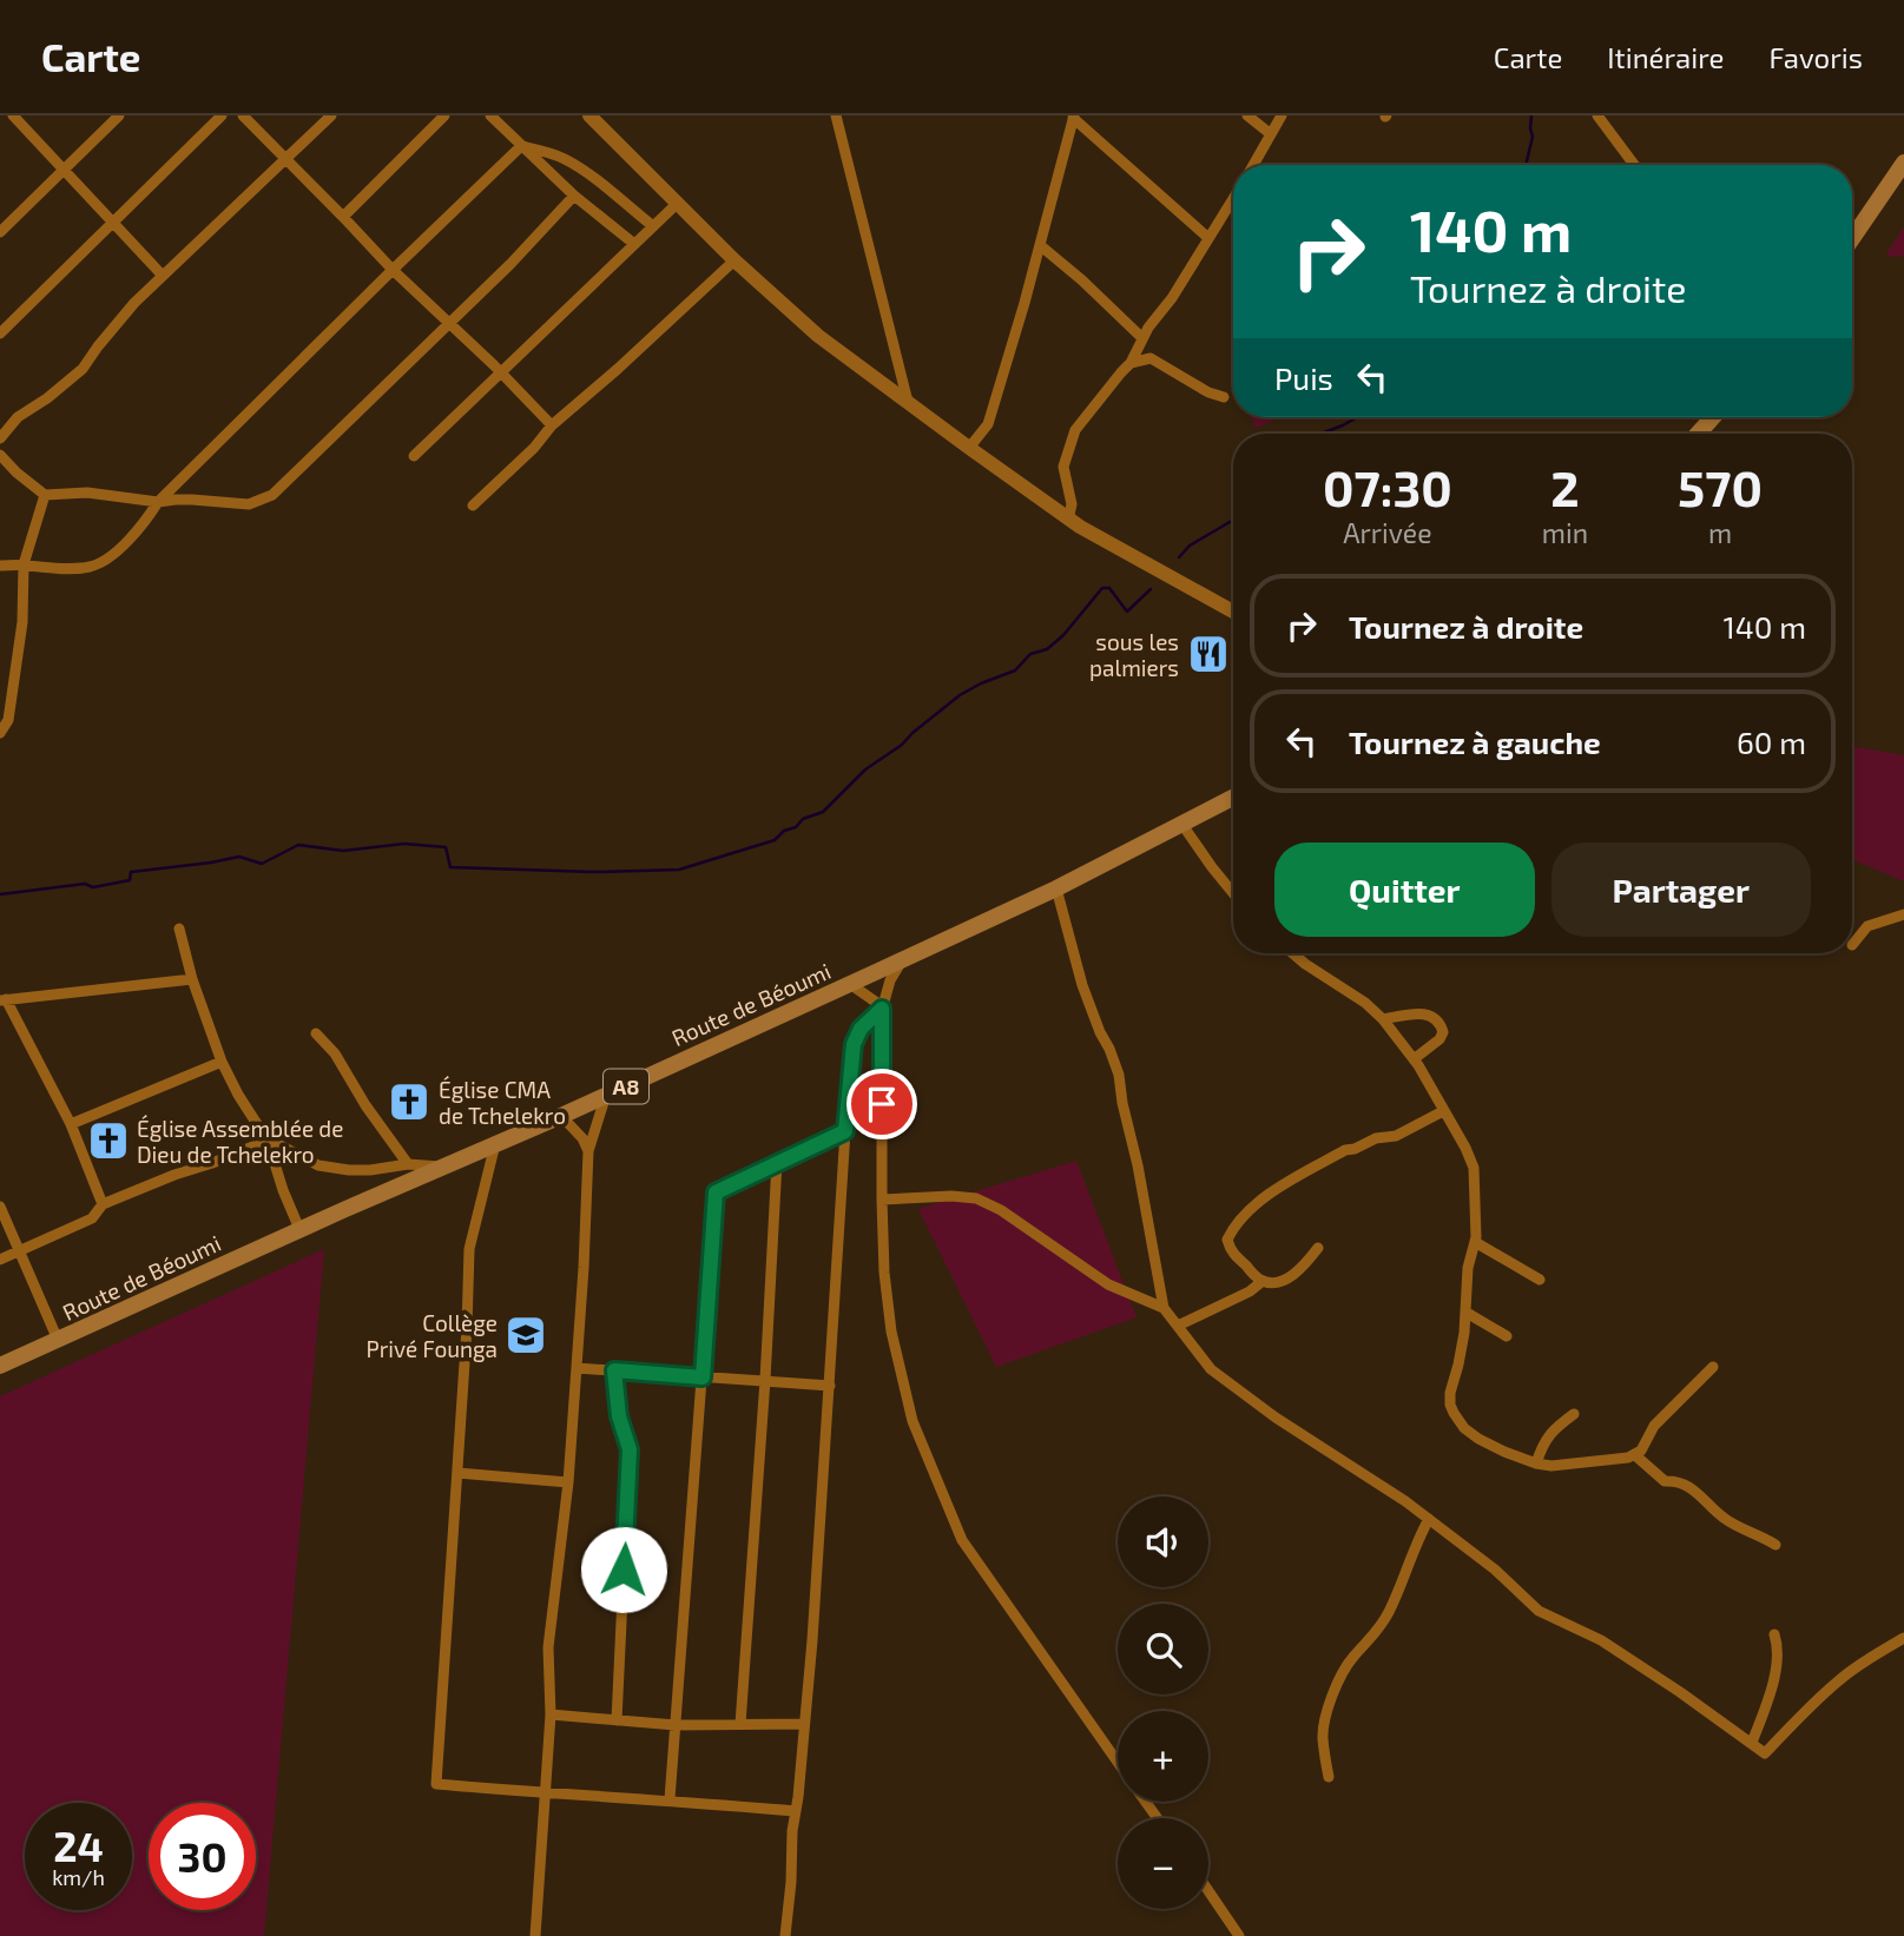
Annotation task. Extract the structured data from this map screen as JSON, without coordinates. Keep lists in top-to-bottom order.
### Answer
{
  "streets": {
    "main road": ["Route de Béoumi", "A8"]
  },
  "places": {
    "restaurant": ["sous les palmiers"],
    "church": ["Église CMA de Tchelekro", "Église Assemblée de Dieu de Tchelekro"],
    "school or university": ["Collège Privé Founga"]
  },
  "page": {
    "header": "Carte",
    "nav": ["Carte", "Itinéraire", "Favoris"],
    "turn": ["140 m", "Tournez à droite"],
    "then": "Puis",
    "eta": [
      "07:30",
      "Arrivée",
      "2",
      "min",
      "570",
      "m"
    ],
    "list": [
      {
        "name": "Tournez à droite",
        "value": "140 m"
      },
      {
        "name": "Tournez à gauche",
        "value": "60 m"
      }
    ],
    "buttons": ["Quitter", "Partager"],
    "map_buttons": ["+", "−"],
    "speed": "24 km/h",
    "limit": "30"
  }
}
